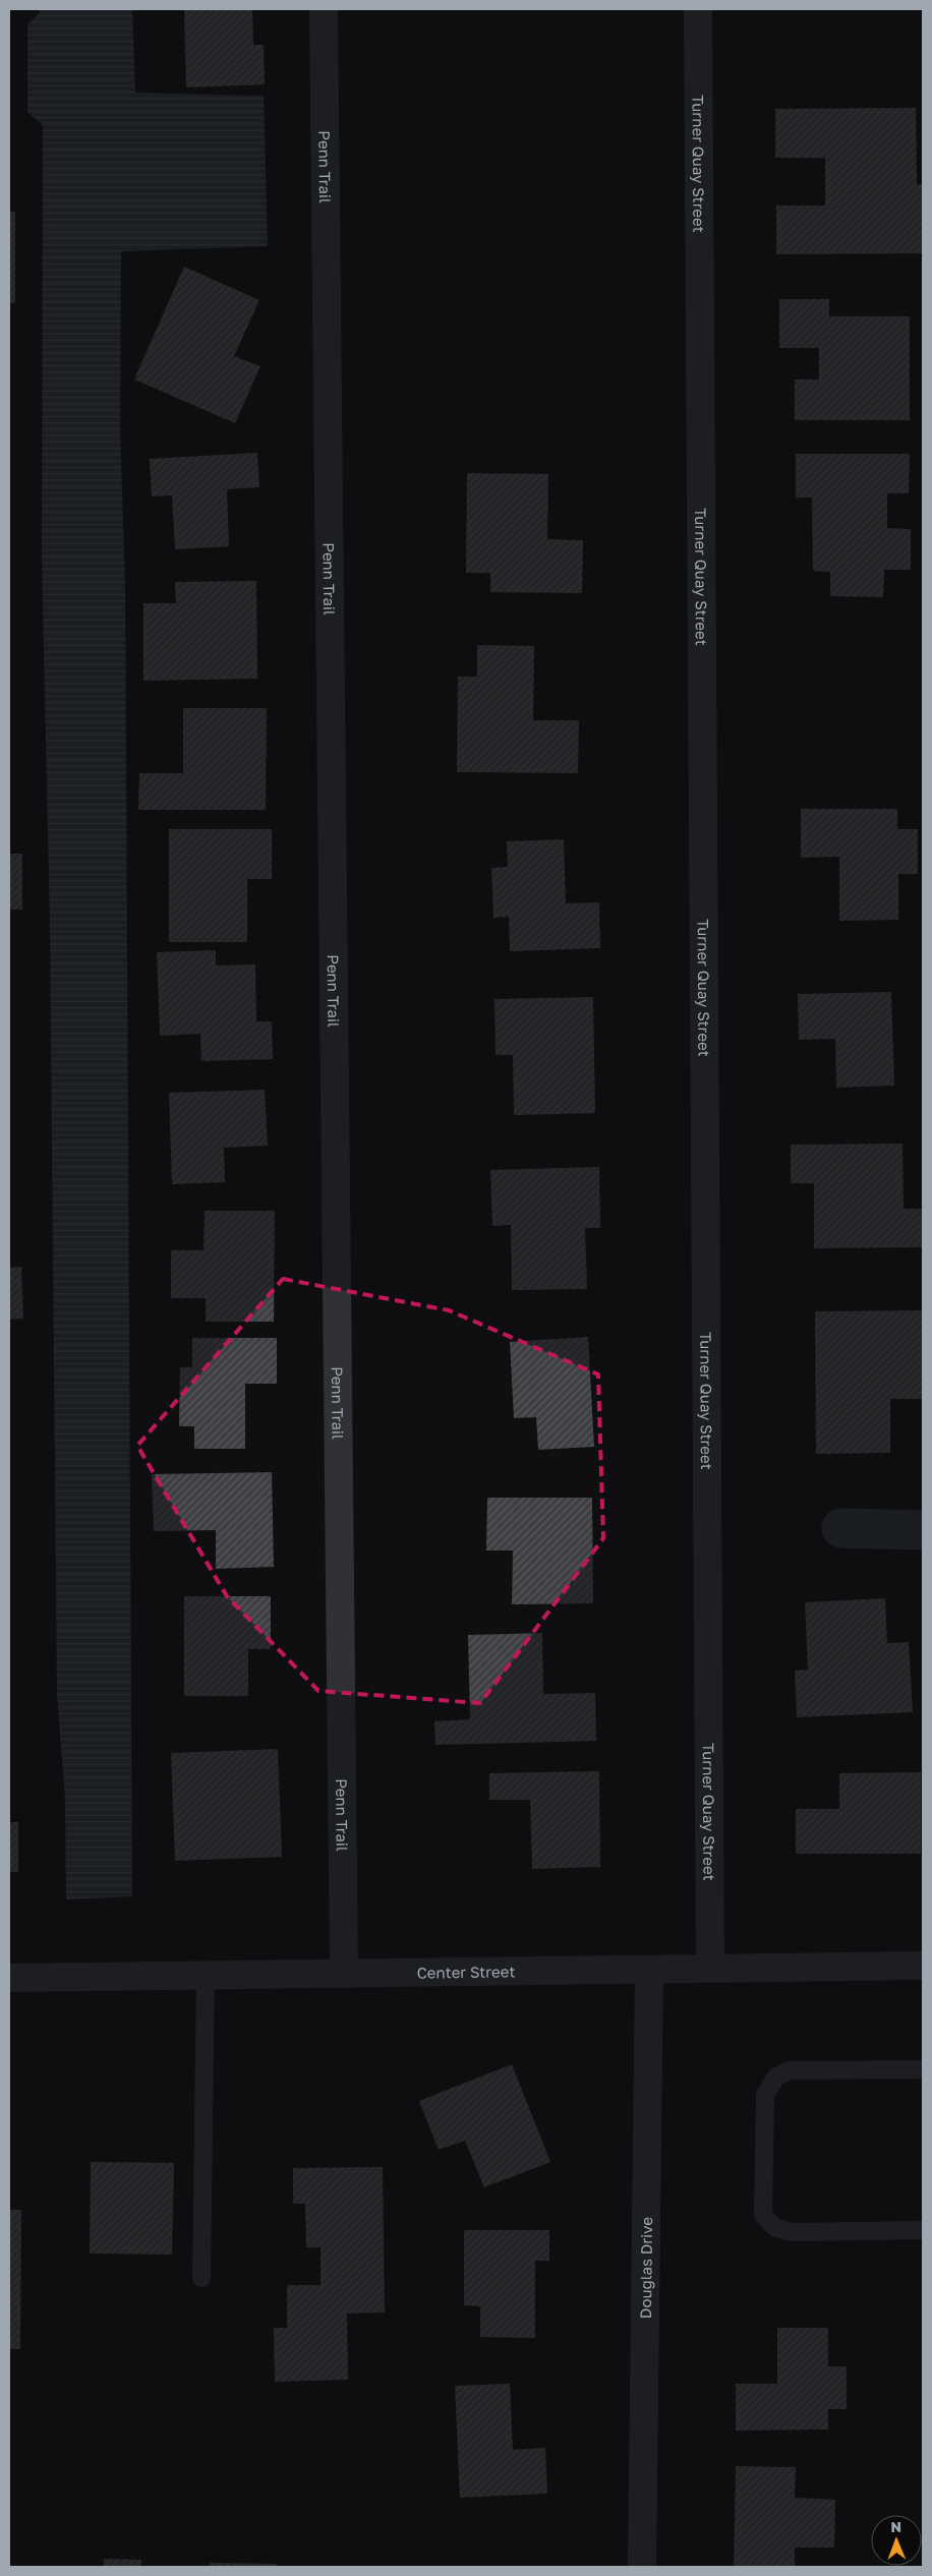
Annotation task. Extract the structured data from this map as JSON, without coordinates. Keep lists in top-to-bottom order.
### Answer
{
  "streets": {
    "street": [
      "Turner Quay Street",
      "Penn Trail",
      "Center Street",
      "Douglas Drive"
    ]
  },
  "crossings": [
    ["Turner Quay Street", "Center Street"],
    ["Penn Trail", "Center Street"],
    ["Center Street", "Douglas Drive"]
  ],
  "north": "top"
}
